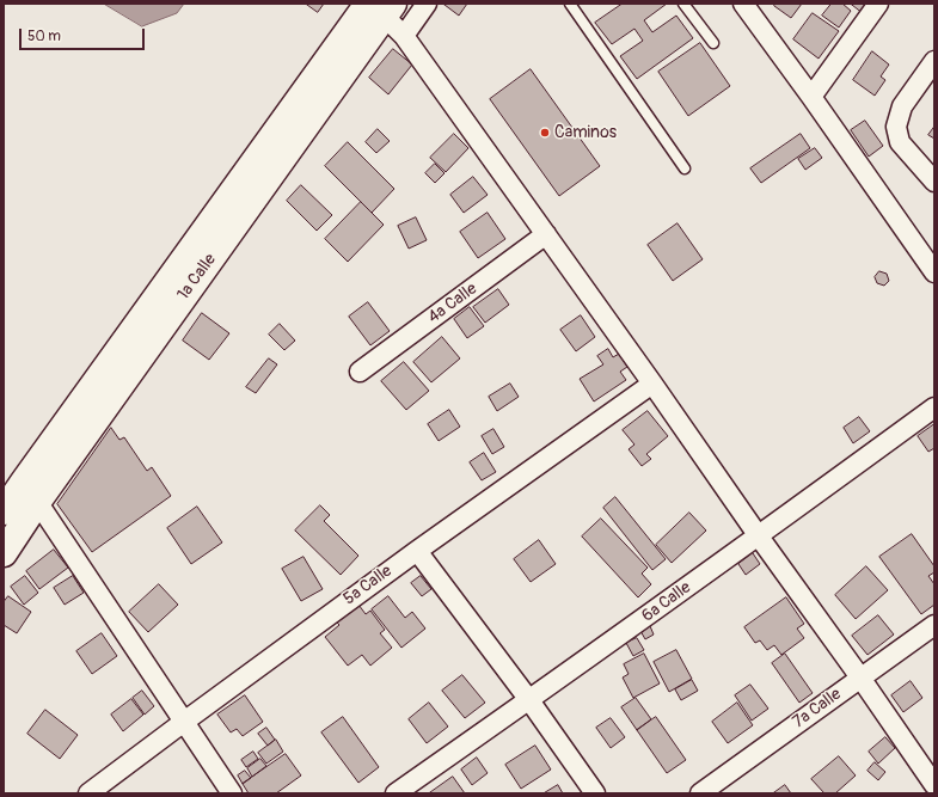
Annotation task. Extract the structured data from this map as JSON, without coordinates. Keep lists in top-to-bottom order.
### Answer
{
  "streets": {
    "main road": ["1a Calle"],
    "street": [
      "4a Calle",
      "5a Calle",
      "6a Calle",
      "7a Calle"
    ]
  },
  "places": ["Caminos"],
  "scale_bar": "50 m"
}
